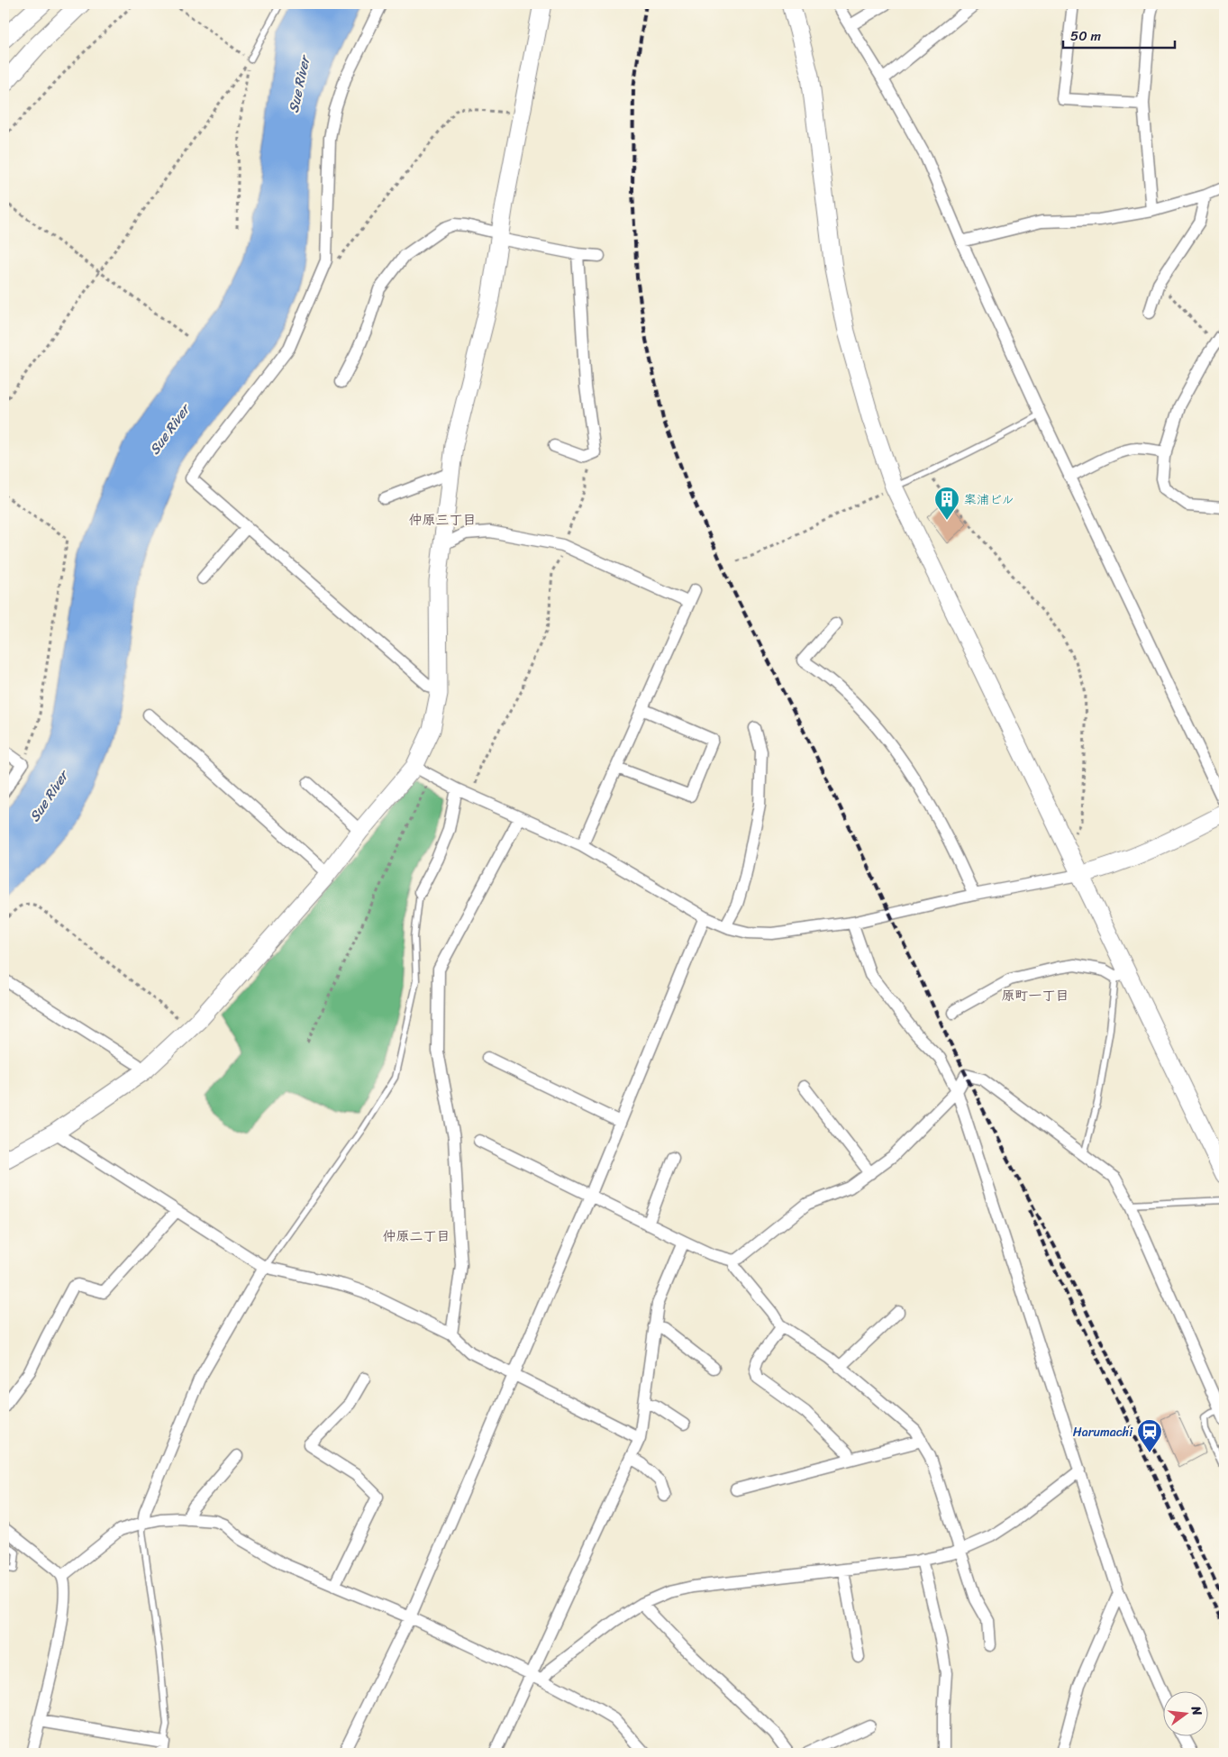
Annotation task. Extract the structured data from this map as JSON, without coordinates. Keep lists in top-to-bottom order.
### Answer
{
  "districts": ["仲原三丁目", "原町一丁目", "仲原二丁目"],
  "water": ["Sue River"],
  "places": {
    "building": ["案浦ビル"],
    "station": ["Harumachi"]
  },
  "scale_bar": "50 m",
  "north": "right"
}
